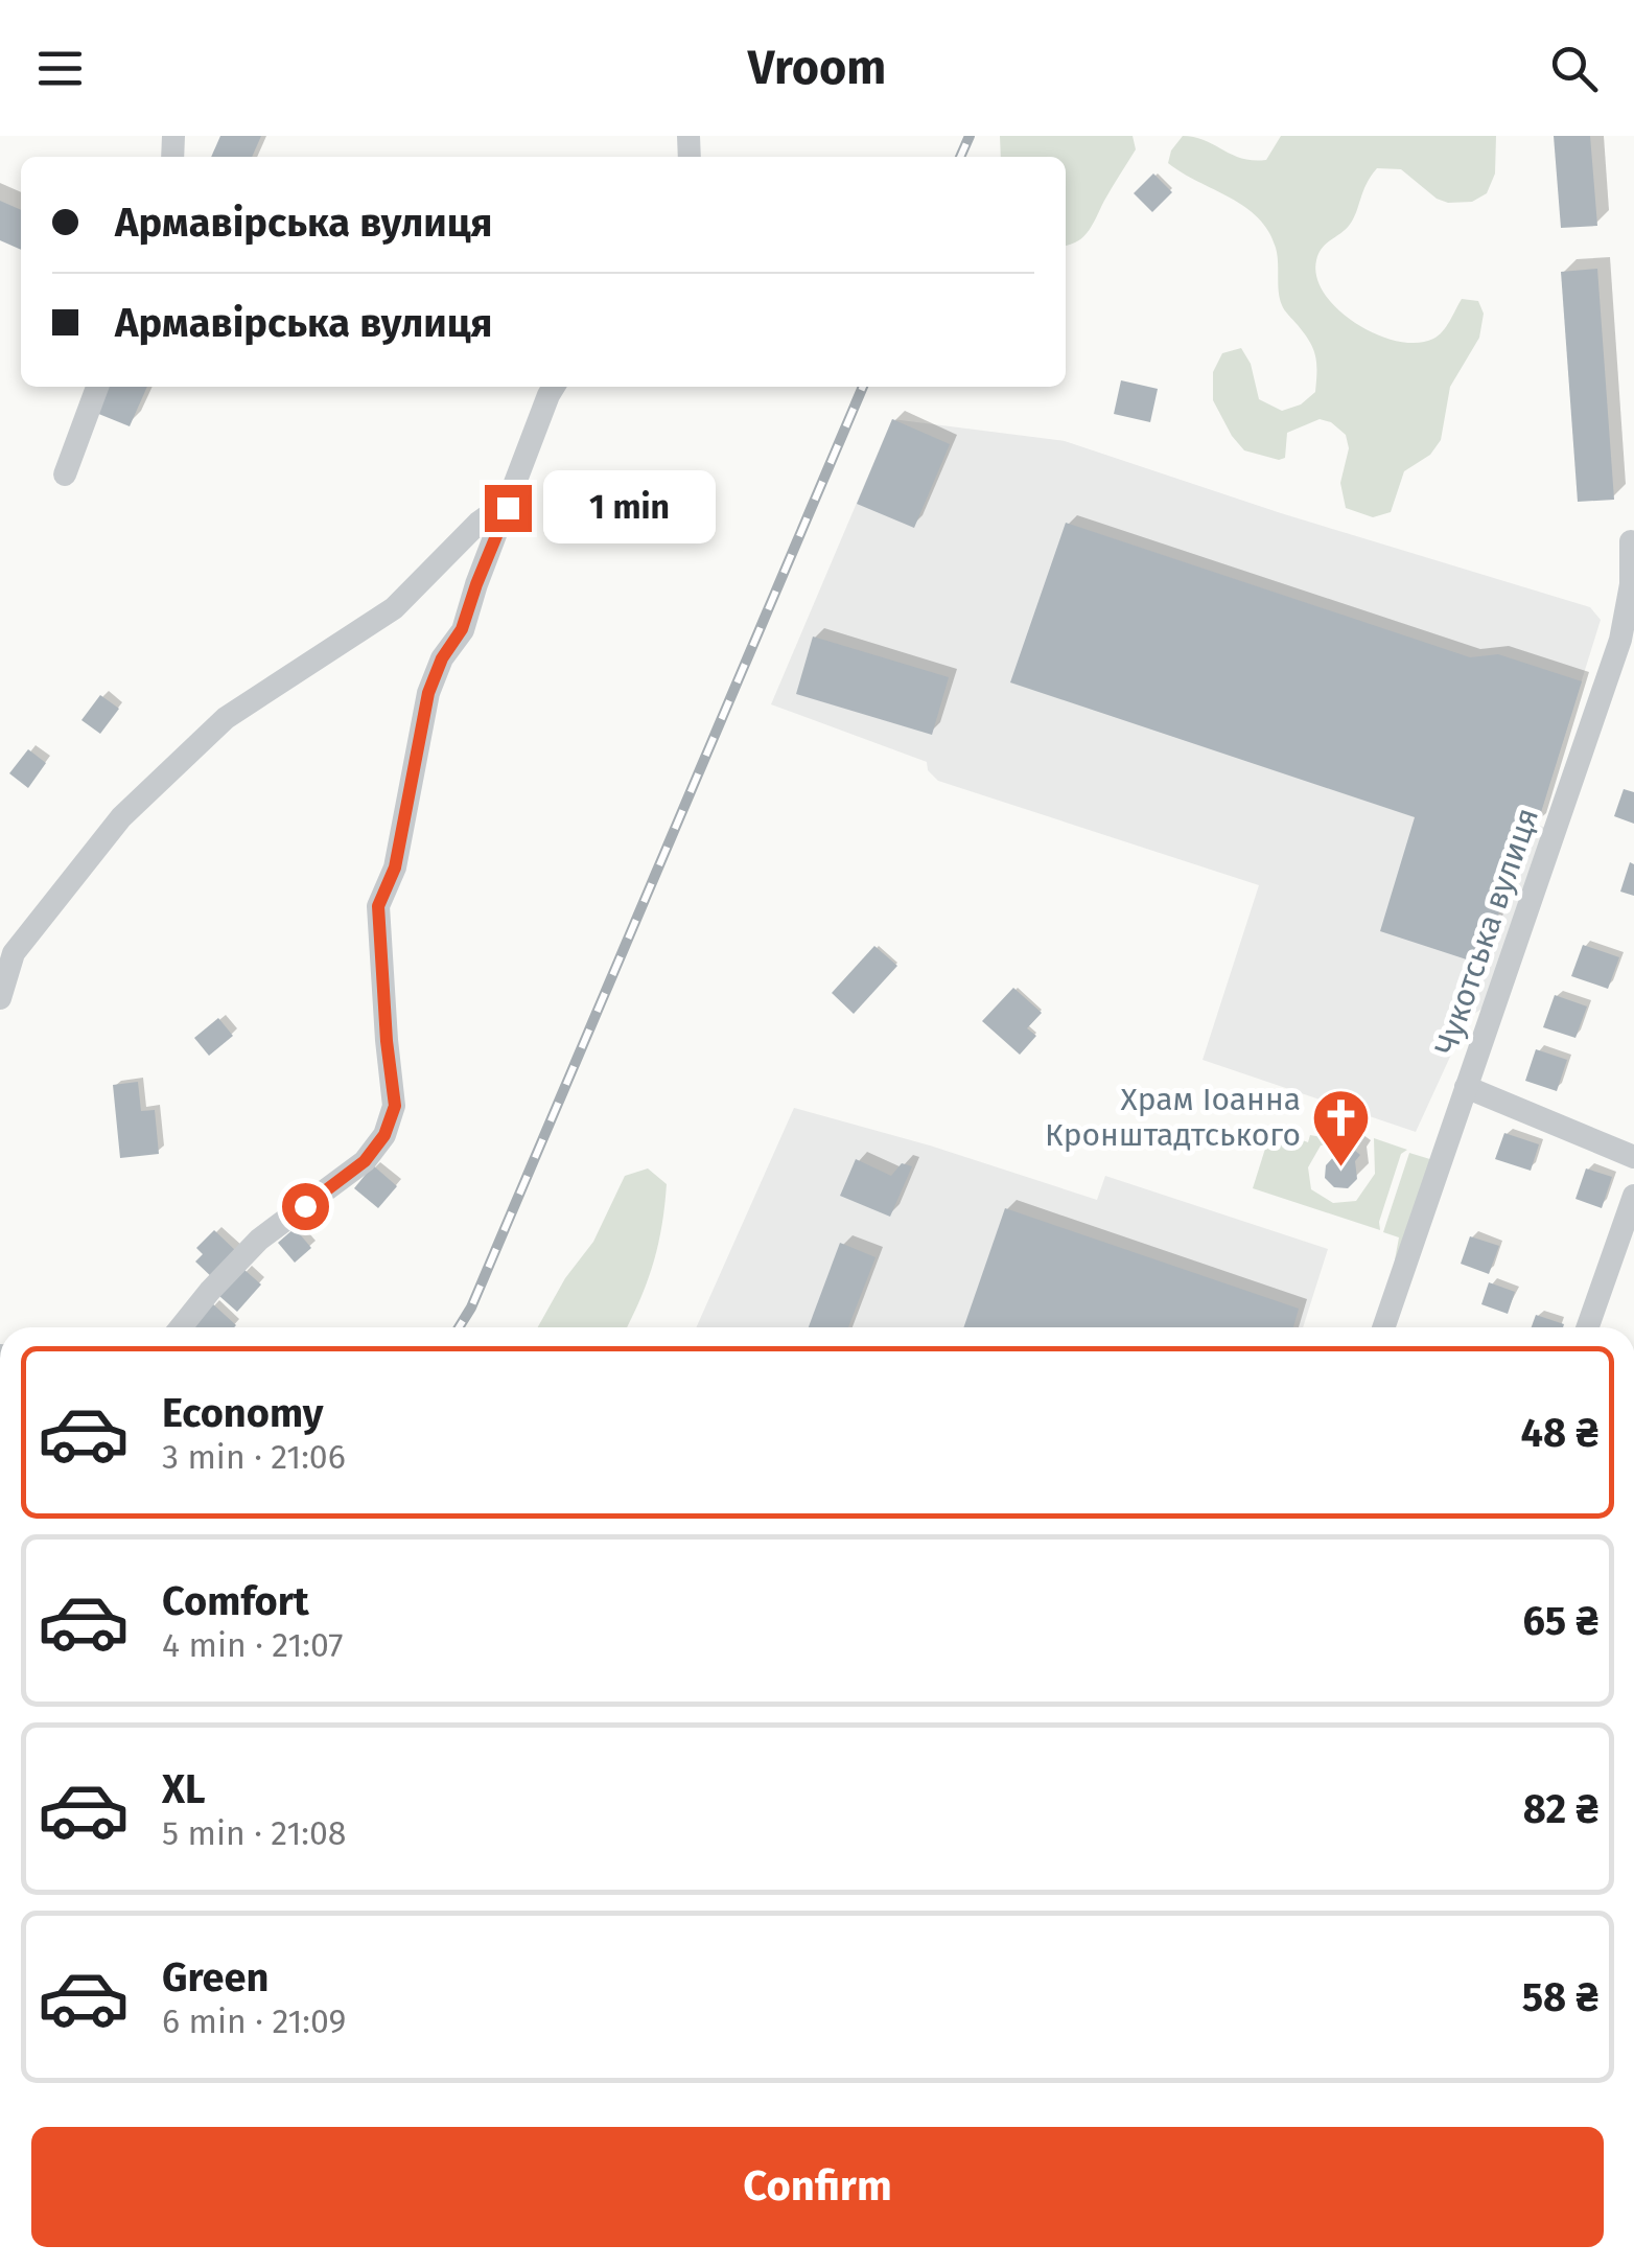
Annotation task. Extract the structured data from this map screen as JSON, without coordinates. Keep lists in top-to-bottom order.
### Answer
{
  "streets": {
    "street": ["Чукотська вулиця"]
  },
  "places": {
    "church": ["Храм Іоанна Кронштадтського"]
  },
  "page": {
    "header": "Vroom",
    "banner": ["Армавірська вулиця", "Армавірська вулиця"],
    "bubble": "1 min",
    "list": [
      {
        "name": "Economy",
        "note": "3 min · 21:06",
        "value": "48 ₴"
      },
      {
        "name": "Comfort",
        "note": "4 min · 21:07",
        "value": "65 ₴"
      },
      {
        "name": "XL",
        "note": "5 min · 21:08",
        "value": "82 ₴"
      },
      {
        "name": "Green",
        "note": "6 min · 21:09",
        "value": "58 ₴"
      }
    ],
    "buttons": "Confirm"
  }
}
